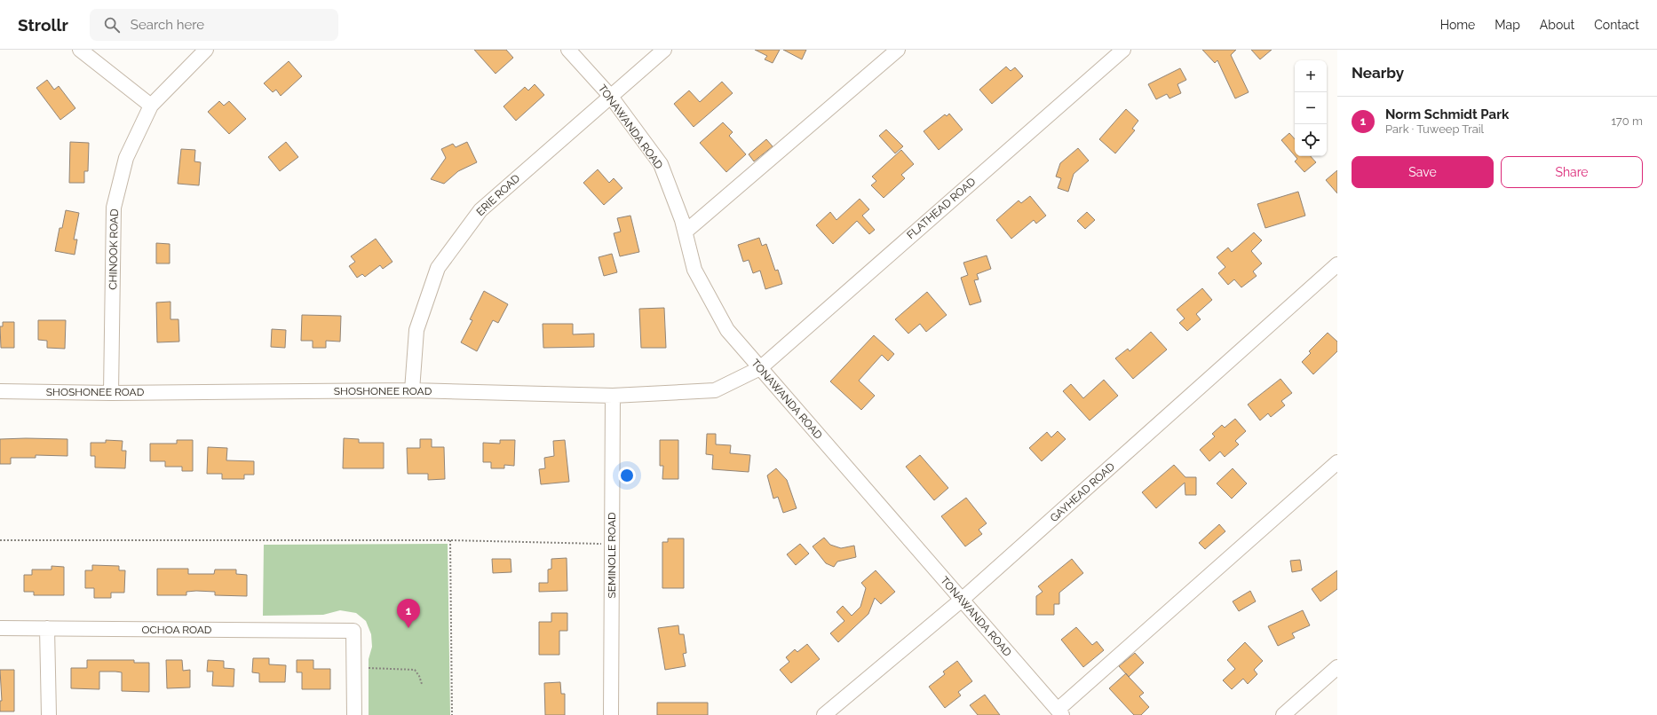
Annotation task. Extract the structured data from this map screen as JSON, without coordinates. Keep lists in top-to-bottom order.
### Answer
{
  "streets": {
    "street": [
      "TONAWANDA ROAD",
      "ERIE ROAD",
      "FLATHEAD ROAD",
      "CHINOOK ROAD",
      "SHOSHONEE ROAD",
      "GAYHEAD ROAD",
      "SEMINOLE ROAD",
      "OCHOA ROAD"
    ]
  },
  "crossings": [
    ["TONAWANDA ROAD", "ERIE ROAD"],
    ["TONAWANDA ROAD", "FLATHEAD ROAD"],
    ["TONAWANDA ROAD", "SHOSHONEE ROAD"],
    ["TONAWANDA ROAD", "GAYHEAD ROAD"],
    ["ERIE ROAD", "SHOSHONEE ROAD"],
    ["FLATHEAD ROAD", "SHOSHONEE ROAD"],
    ["CHINOOK ROAD", "SHOSHONEE ROAD"],
    ["SHOSHONEE ROAD", "SEMINOLE ROAD"]
  ],
  "page": {
    "header": "Strollr",
    "search": "Search here",
    "nav": [
      "Home",
      "Map",
      "About",
      "Contact"
    ],
    "heading": "Nearby",
    "map_buttons": ["+", "−"],
    "list": [
      {
        "mark": "1",
        "name": "Norm Schmidt Park",
        "note": "Park · Tuweep Trail",
        "value": "170 m"
      }
    ],
    "buttons": ["Save", "Share"],
    "pins": "1"
  }
}
